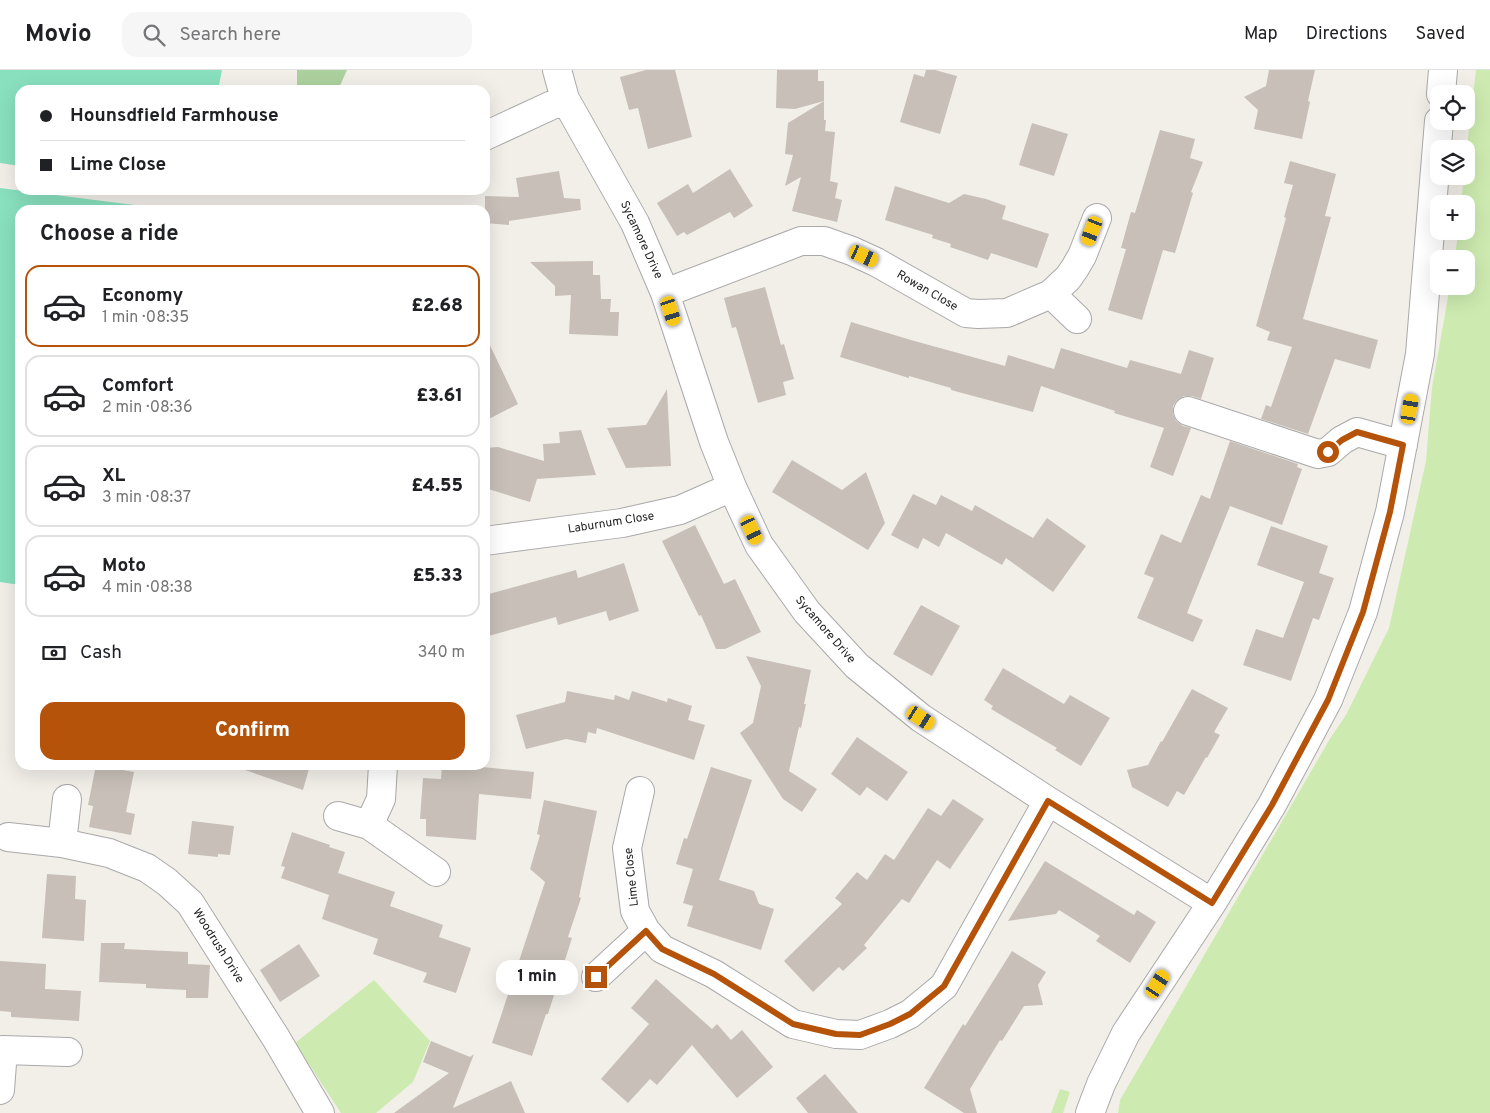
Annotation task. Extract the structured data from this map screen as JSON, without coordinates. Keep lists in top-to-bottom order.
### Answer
{
  "streets": {
    "street": [
      "Sycamore Drive",
      "Rowan Close",
      "Laburnum Close",
      "Lime Close",
      "Woodrush Drive"
    ]
  },
  "crossings": [
    ["Sycamore Drive", "Rowan Close"],
    ["Sycamore Drive", "Laburnum Close"],
    ["Sycamore Drive", "Lime Close"]
  ],
  "page": {
    "header": "Movio",
    "search": "Search here",
    "nav": ["Map", "Directions", "Saved"],
    "map_buttons": ["+", "−"],
    "banner": ["Hounsdfield Farmhouse", "Lime Close"],
    "heading": "Choose a ride",
    "list": [
      {
        "name": "Economy",
        "note": "1 min · 08:35",
        "value": "£2.68"
      },
      {
        "name": "Comfort",
        "note": "2 min · 08:36",
        "value": "£3.61"
      },
      {
        "name": "XL",
        "note": "3 min · 08:37",
        "value": "£4.55"
      },
      {
        "name": "Moto",
        "note": "4 min · 08:38",
        "value": "£5.33"
      }
    ],
    "pay": ["Cash", "340 m"],
    "buttons": "Confirm",
    "bubble": "1 min"
  }
}
